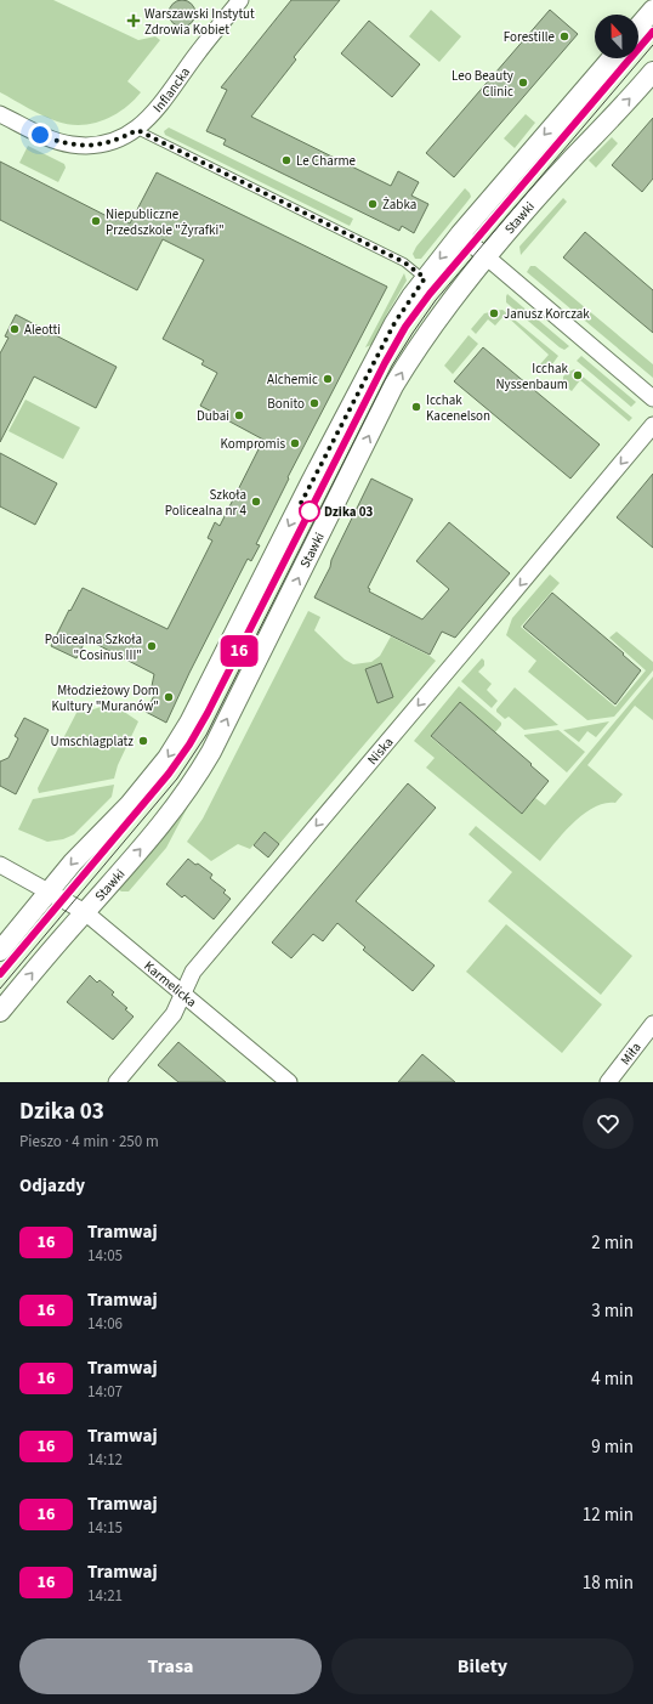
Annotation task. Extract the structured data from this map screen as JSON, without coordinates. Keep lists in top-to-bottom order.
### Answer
{
  "streets": {
    "street": [
      "Inflancka",
      "Stawki",
      "Niska",
      "Karmelicka",
      "Miła"
    ]
  },
  "crossings": [
    ["Stawki", "Karmelicka"],
    ["Niska", "Karmelicka"]
  ],
  "one_way": ["Niska"],
  "places": {
    "health": ["Warszawski Instytut Zdrowia Kobiet"],
    "other": [
      "Forestille",
      "Leo Beauty Clinic",
      "Le Charme",
      "Żabka",
      "Niepubliczne Przedszkole \"Żyrafki\"",
      "Janusz Korczak",
      "Aleotti",
      "Icchak Nyssenbaum",
      "Alchemic",
      "Bonito",
      "Icchak Kacenelson",
      "Dubai",
      "Kompromis",
      "Szkoła Policealna nr 4",
      "Dzika 03",
      "Policealna Szkoła \"Cosinus III\"",
      "Młodzieżowy Dom Kultury \"Muranów\"",
      "Umschlagplatz"
    ]
  },
  "lines": ["tram line 16"],
  "north": "top",
  "page": {
    "on_map": "16",
    "heading": [
      ["Dzika 03", "Pieszo · 4 min · 250 m"],
      "Odjazdy"
    ],
    "list": [
      {
        "mark": "16",
        "name": "Tramwaj",
        "note": "14:05",
        "value": "2 min"
      },
      {
        "mark": "16",
        "name": "Tramwaj",
        "note": "14:06",
        "value": "3 min"
      },
      {
        "mark": "16",
        "name": "Tramwaj",
        "note": "14:07",
        "value": "4 min"
      },
      {
        "mark": "16",
        "name": "Tramwaj",
        "note": "14:12",
        "value": "9 min"
      },
      {
        "mark": "16",
        "name": "Tramwaj",
        "note": "14:15",
        "value": "12 min"
      },
      {
        "mark": "16",
        "name": "Tramwaj",
        "note": "14:21",
        "value": "18 min"
      }
    ],
    "buttons": ["Trasa", "Bilety"]
  }
}
